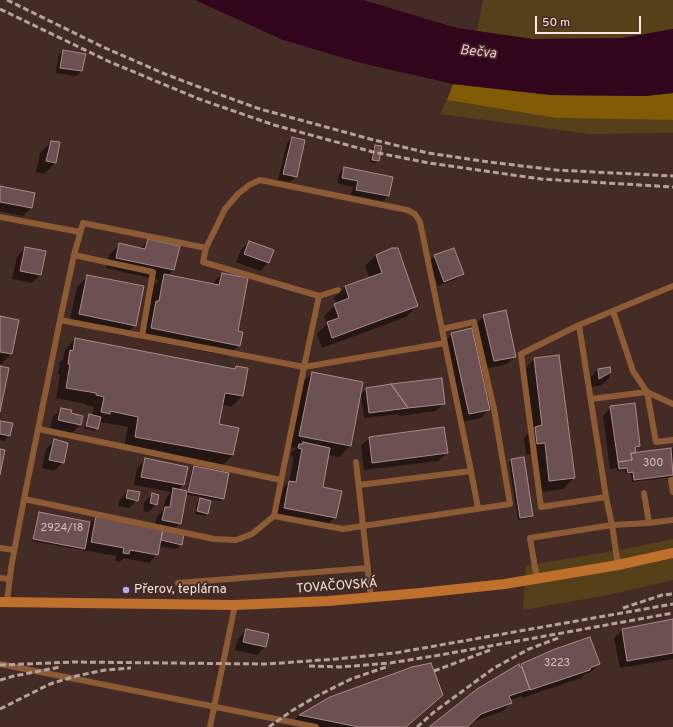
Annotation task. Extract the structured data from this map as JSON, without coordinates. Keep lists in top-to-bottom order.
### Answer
{
  "streets": {
    "main road": ["TOVAČOVSKÁ"]
  },
  "water": ["Bečva"],
  "places": ["Přerov, teplárna"],
  "house_numbers": ["300", "2924/18", "3223"],
  "scale_bar": "50 m"
}
